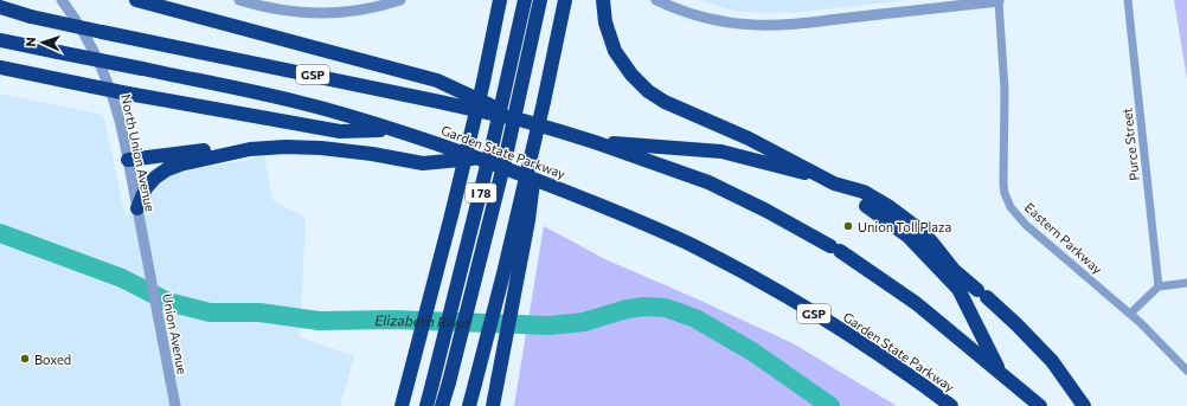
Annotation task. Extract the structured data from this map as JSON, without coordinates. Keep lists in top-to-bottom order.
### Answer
{
  "streets": {
    "highway": ["GSP", "Garden State Parkway", "I 78"],
    "street": [
      "Purce Street",
      "North Union Avenue",
      "Eastern Parkway",
      "Union Avenue"
    ]
  },
  "crossings": [
    ["North Union Avenue", "Union Avenue"]
  ],
  "water": ["Elizabeth River"],
  "places": ["Union Toll Plaza", "Boxed"],
  "north": "left"
}
